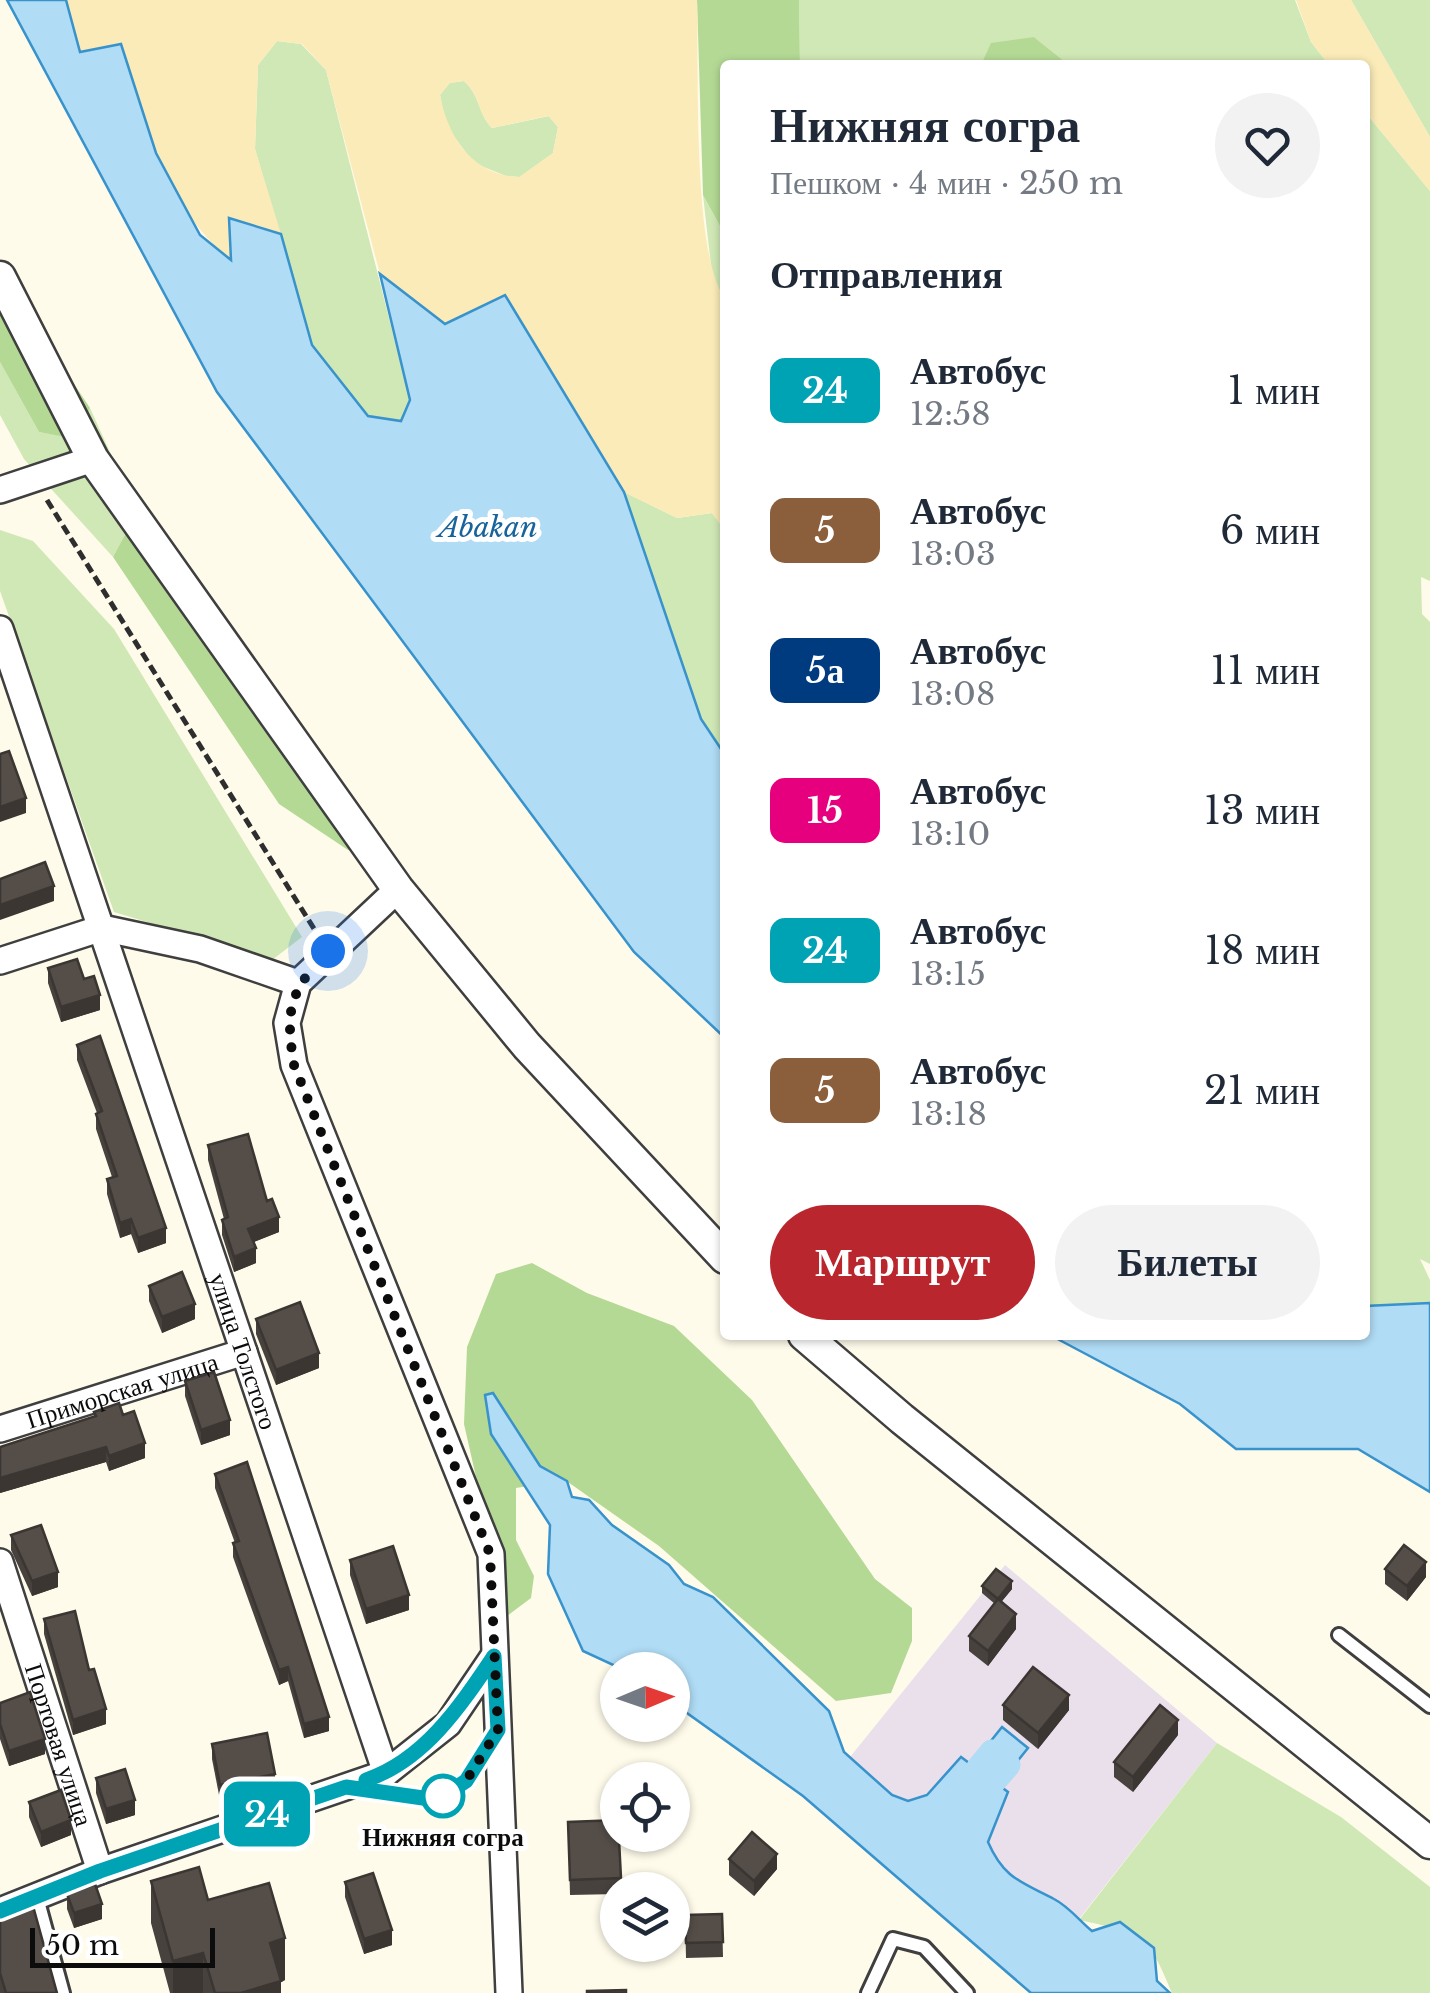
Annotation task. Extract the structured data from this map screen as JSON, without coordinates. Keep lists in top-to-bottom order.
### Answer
{
  "streets": {
    "street": ["улица Толстого", "Приморская улица", "Портовая улица"]
  },
  "crossings": [
    ["улица Толстого", "Приморская улица"]
  ],
  "water": ["Abakan"],
  "places": ["Нижняя согра"],
  "lines": ["bus line 24"],
  "scale_bar": "50 m",
  "north": "right",
  "page": {
    "on_map": "24",
    "heading": [
      ["Нижняя согра", "Пешком · 4 мин · 250 m"],
      "Отправления"
    ],
    "list": [
      {
        "mark": "24",
        "name": "Автобус",
        "note": "12:58",
        "value": "1 мин"
      },
      {
        "mark": "5",
        "name": "Автобус",
        "note": "13:03",
        "value": "6 мин"
      },
      {
        "mark": "5а",
        "name": "Автобус",
        "note": "13:08",
        "value": "11 мин"
      },
      {
        "mark": "15",
        "name": "Автобус",
        "note": "13:10",
        "value": "13 мин"
      },
      {
        "mark": "24",
        "name": "Автобус",
        "note": "13:15",
        "value": "18 мин"
      },
      {
        "mark": "5",
        "name": "Автобус",
        "note": "13:18",
        "value": "21 мин"
      }
    ],
    "buttons": ["Маршрут", "Билеты"],
    "scale": "50 m"
  }
}
